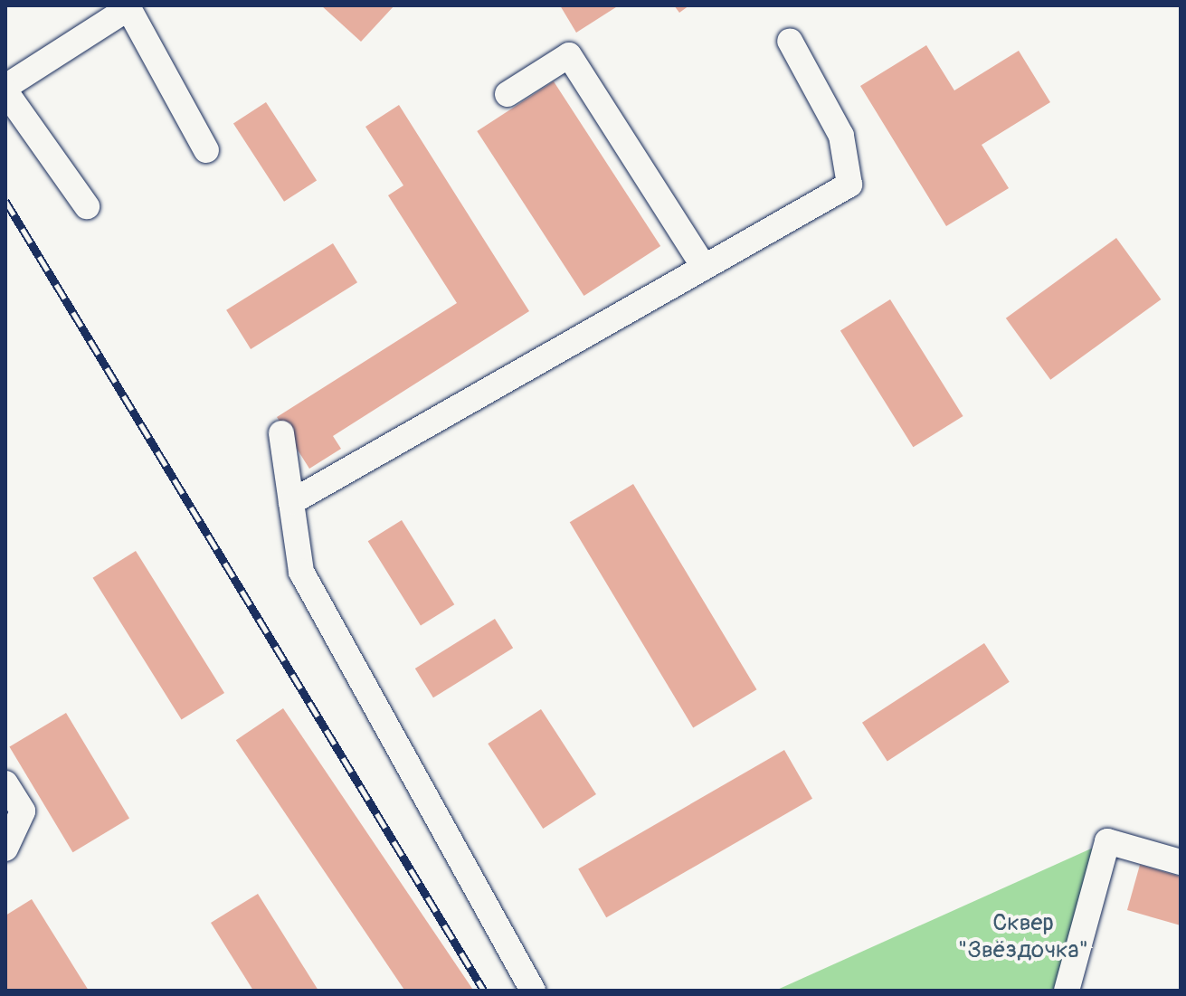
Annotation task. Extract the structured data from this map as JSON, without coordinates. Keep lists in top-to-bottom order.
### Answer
{
  "parks": ["Сквер \"Звёздочка\""]
}
